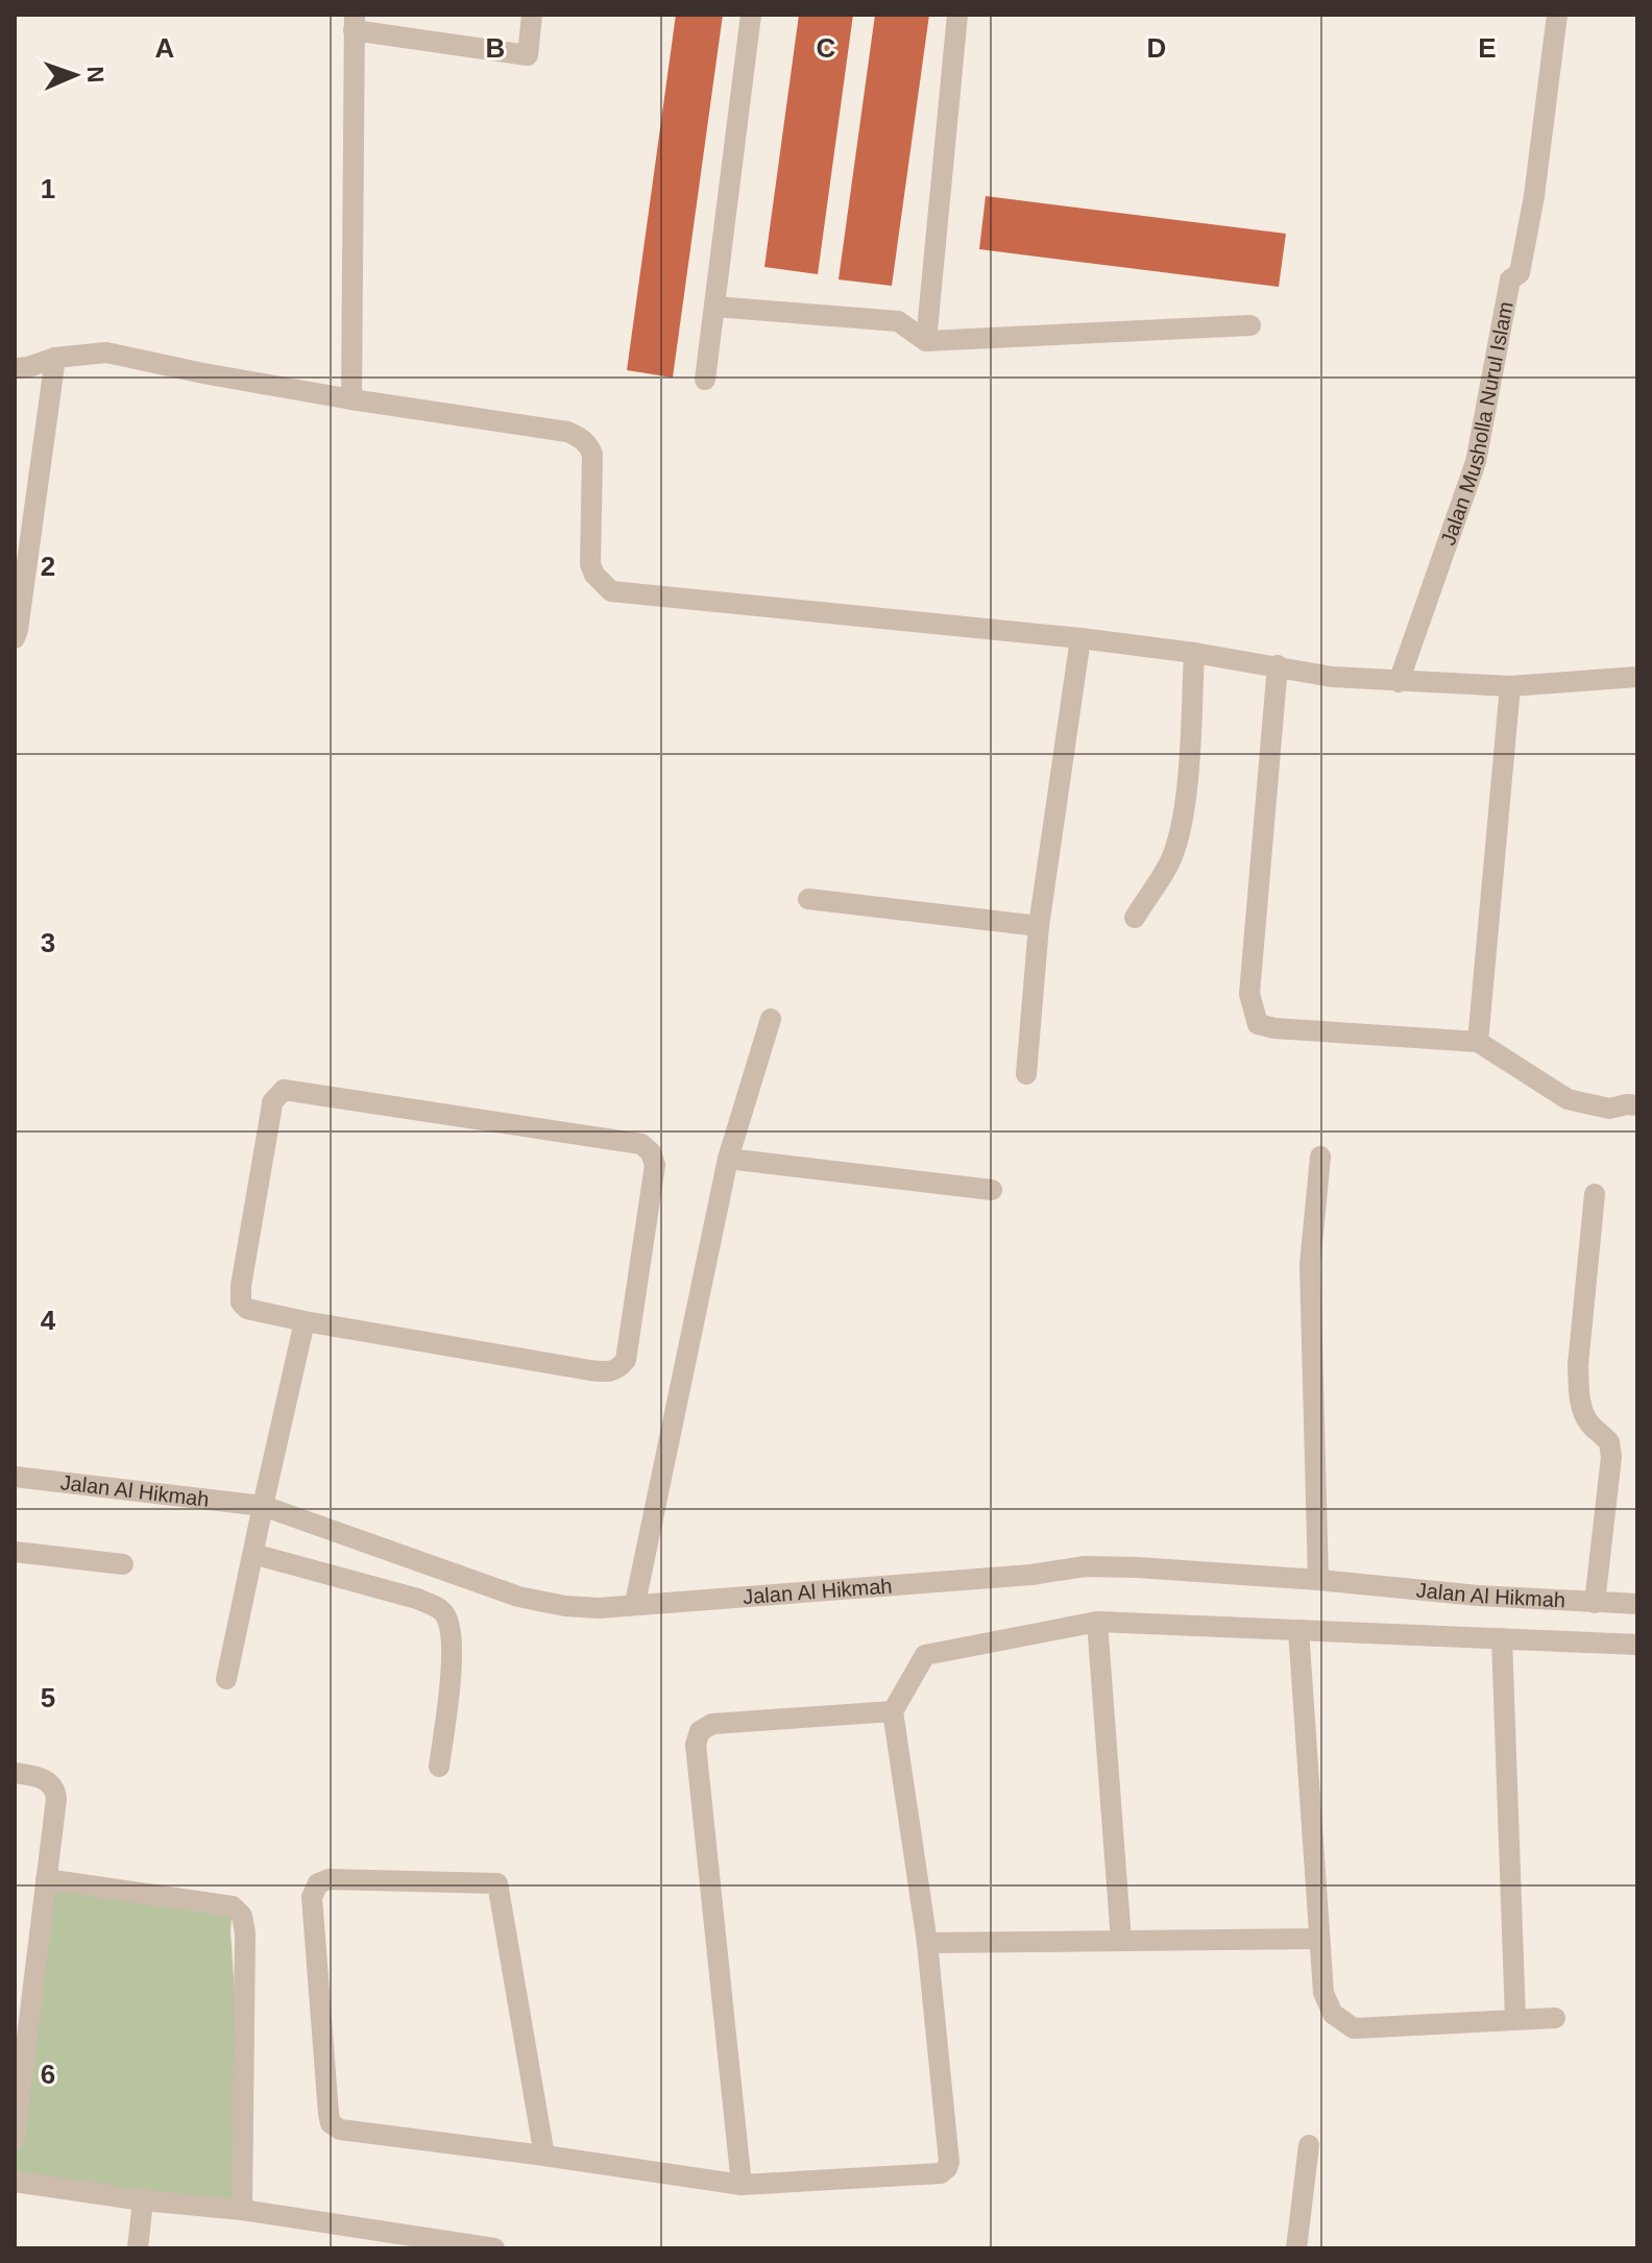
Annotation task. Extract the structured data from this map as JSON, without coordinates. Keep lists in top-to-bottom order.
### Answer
{
  "streets": {
    "street": ["Jalan Musholla Nurul Islam", "Jalan Al Hikmah"]
  },
  "north": "right",
  "grid": {
    "columns": [
      "A",
      "B",
      "C",
      "D",
      "E"
    ],
    "rows": [
      "1",
      "2",
      "3",
      "4",
      "5",
      "6"
    ]
  }
}
